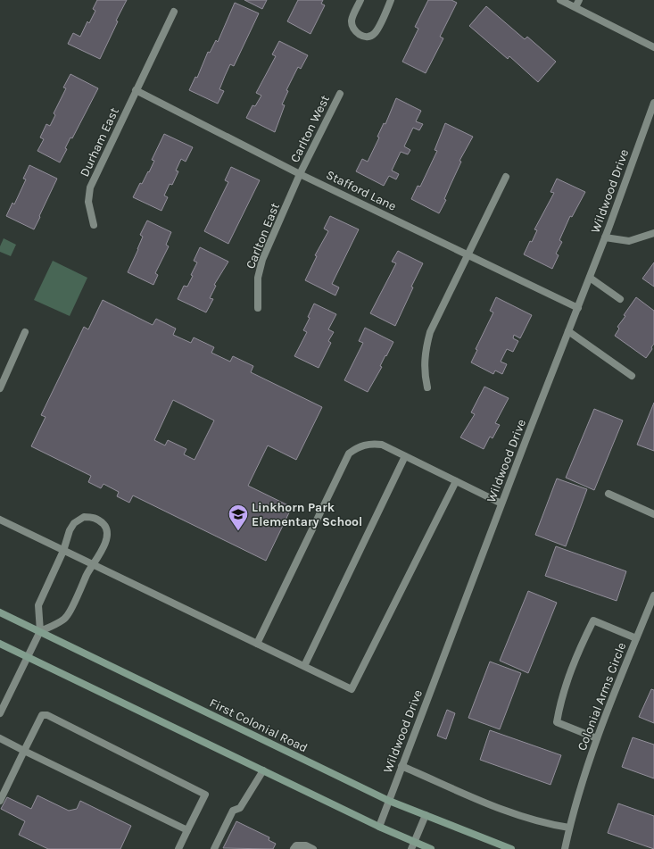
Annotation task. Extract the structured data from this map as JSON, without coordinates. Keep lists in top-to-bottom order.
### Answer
{
  "streets": {
    "main road": ["First Colonial Road"],
    "street": [
      "Carlton West",
      "Durham East",
      "Stafford Lane",
      "Wildwood Drive",
      "Carlton East",
      "Colonial Arms Circle"
    ]
  },
  "crossings": [
    ["Carlton West", "Stafford Lane"],
    ["Carlton West", "Carlton East"],
    ["Durham East", "Stafford Lane"],
    ["Stafford Lane", "Wildwood Drive"],
    ["Stafford Lane", "Carlton East"],
    ["Wildwood Drive", "First Colonial Road"]
  ],
  "places": {
    "school or university": ["Linkhorn Park Elementary School"]
  }
}
